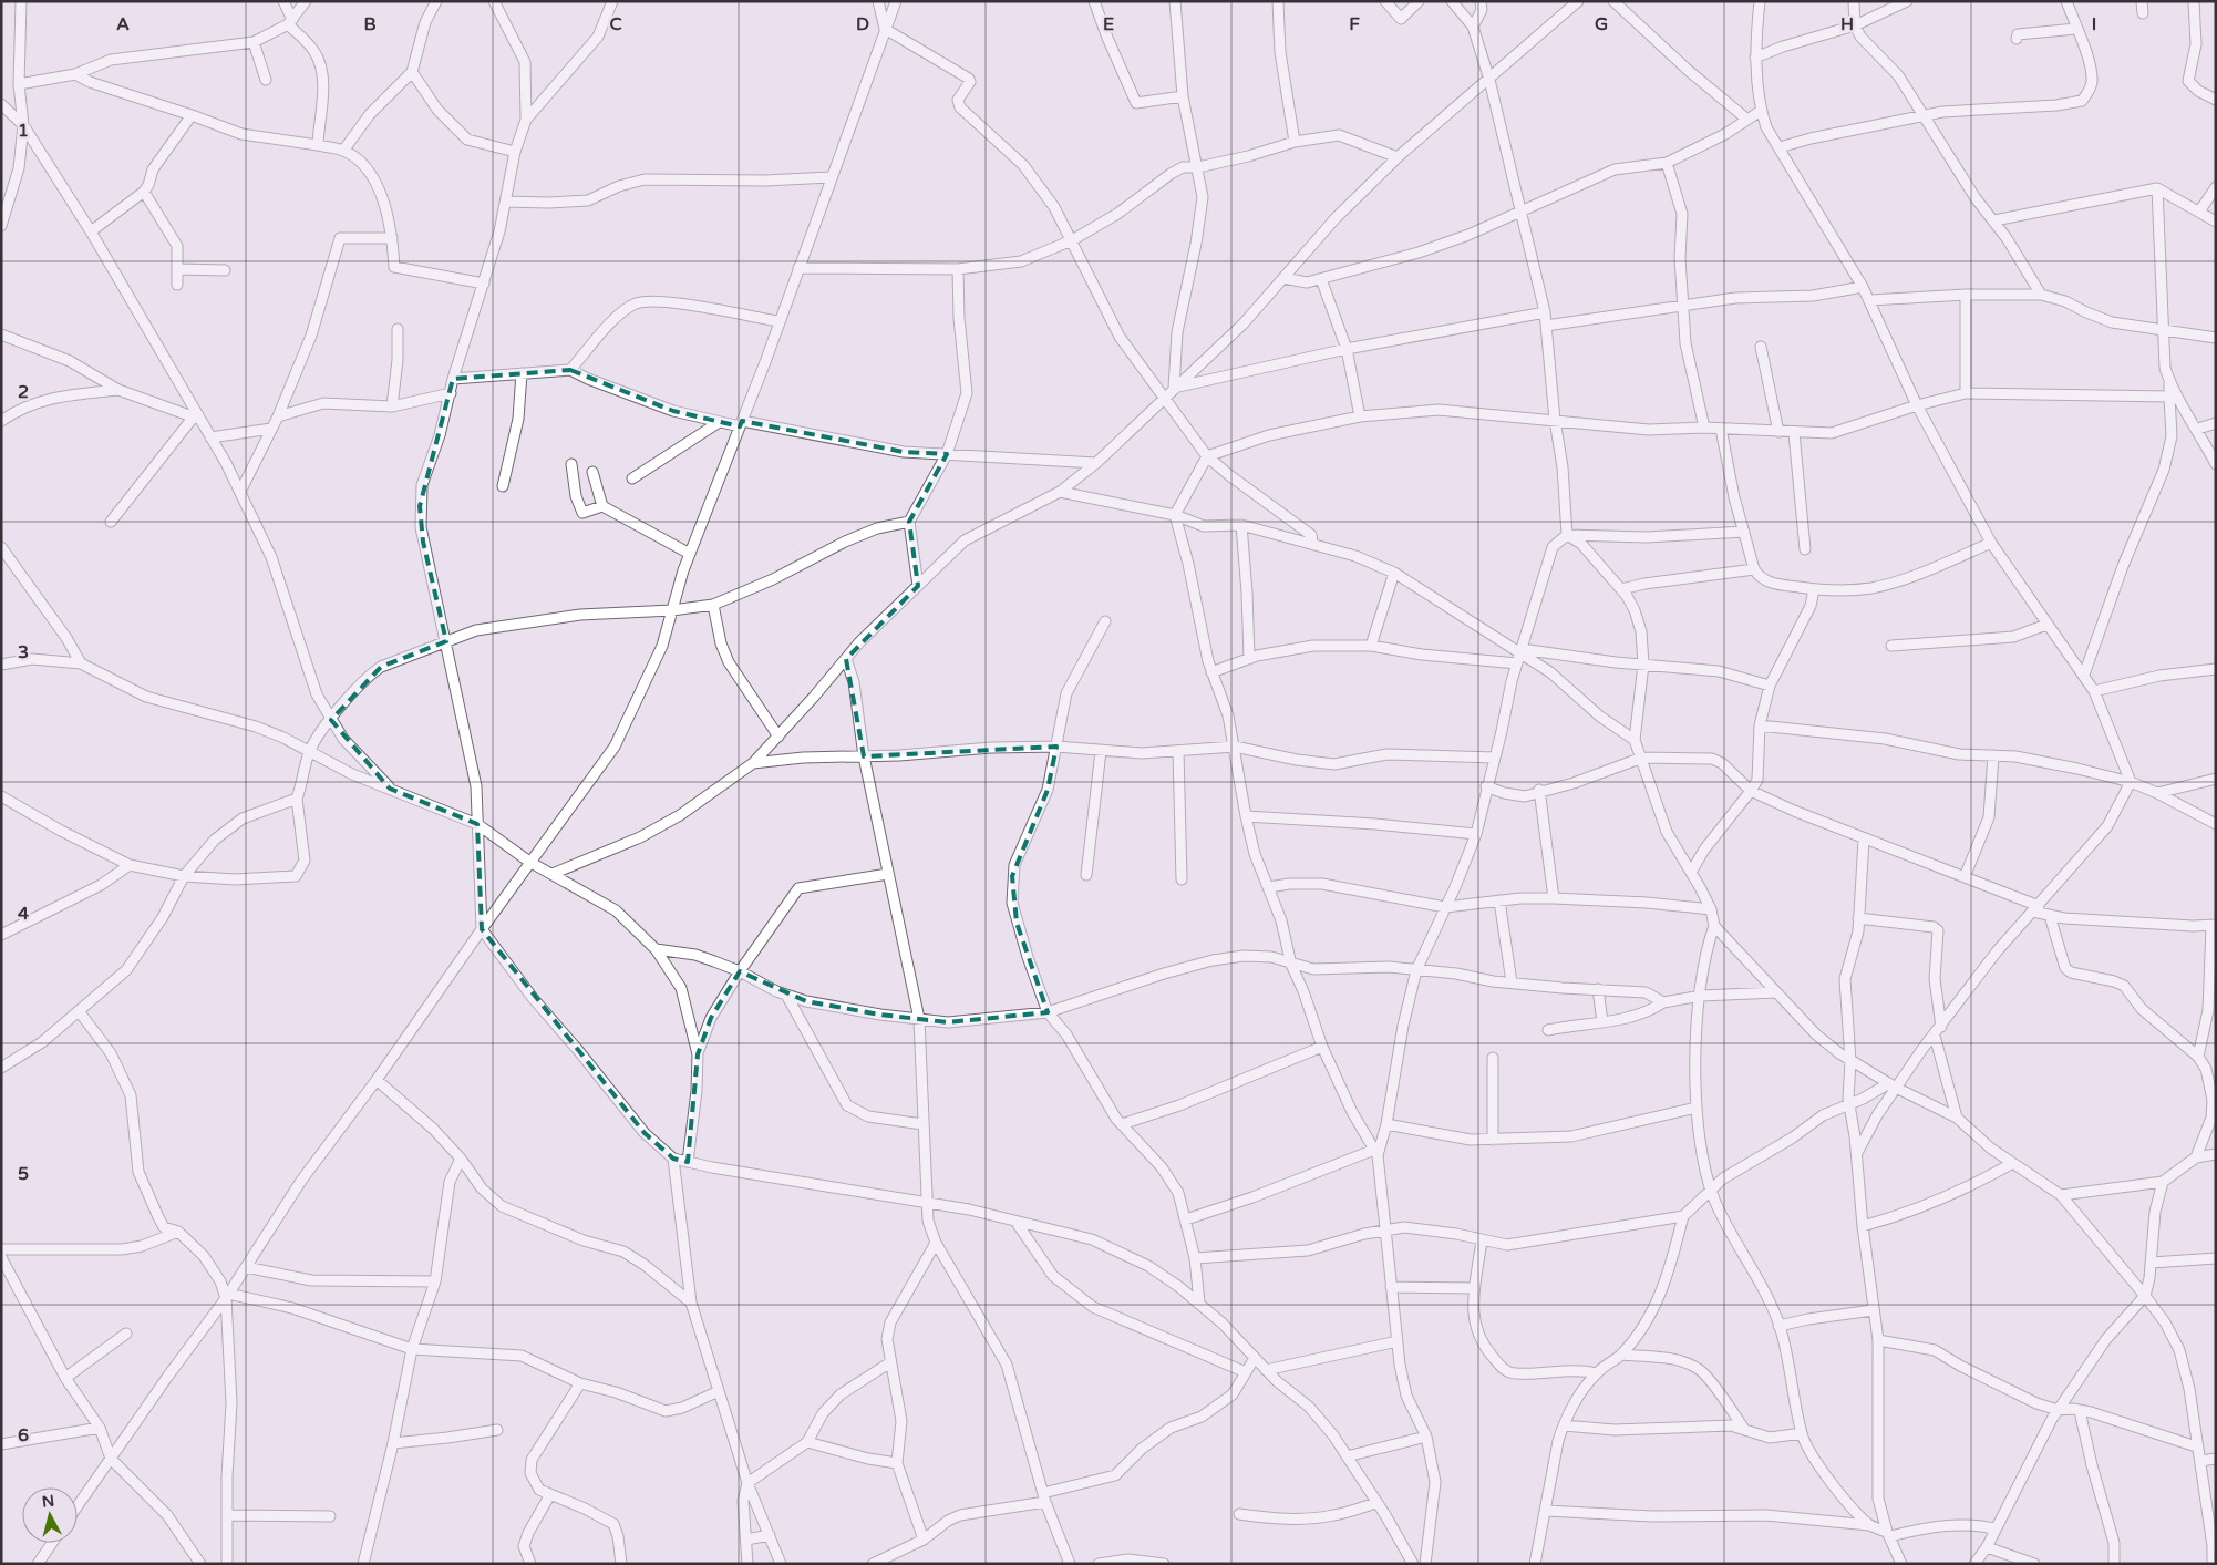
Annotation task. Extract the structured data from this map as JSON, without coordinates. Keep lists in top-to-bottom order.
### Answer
{
  "north": "top",
  "grid": {
    "columns": [
      "A",
      "B",
      "C",
      "D",
      "E",
      "F",
      "G",
      "H",
      "I"
    ],
    "rows": [
      "1",
      "2",
      "3",
      "4",
      "5",
      "6"
    ]
  }
}
